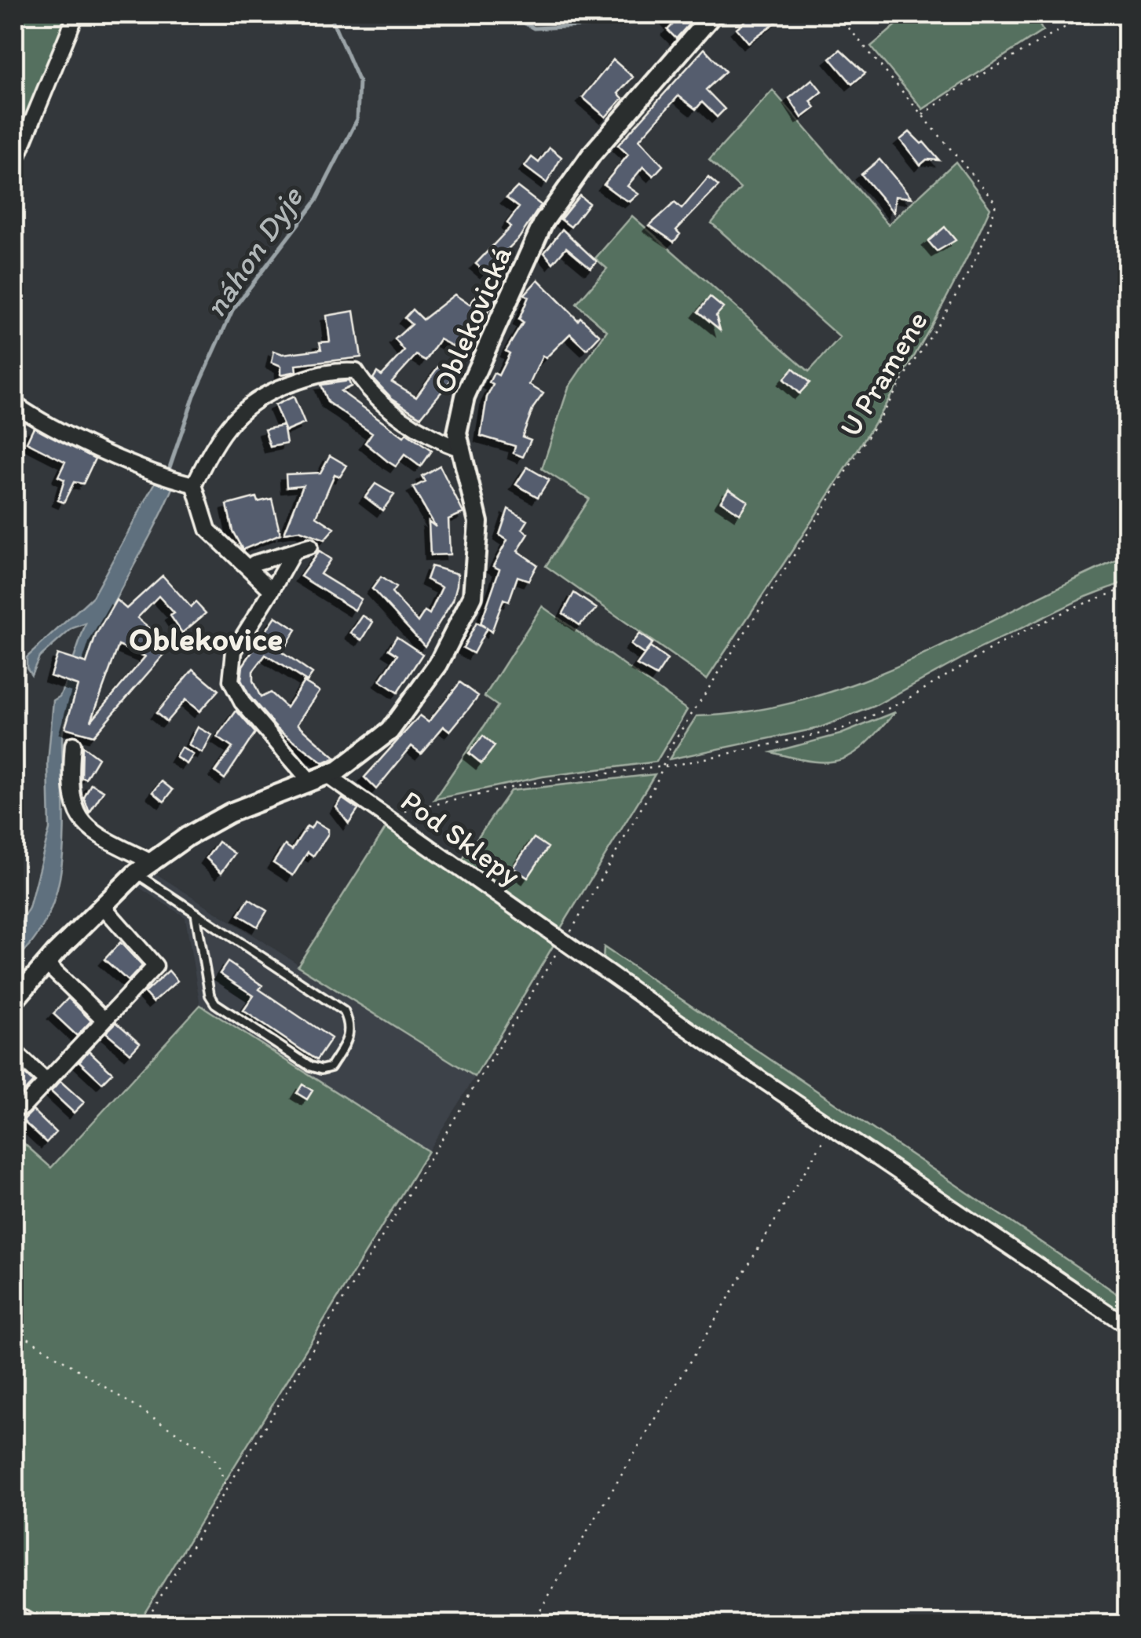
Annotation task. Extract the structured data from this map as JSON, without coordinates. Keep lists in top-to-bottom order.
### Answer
{
  "streets": {
    "street": ["Oblekovická", "Pod Sklepy"],
    "path": ["U Pramene"]
  },
  "crossings": [
    ["Oblekovická", "Pod Sklepy"]
  ],
  "districts": ["Oblekovice"],
  "water": ["náhon Dyje"]
}
